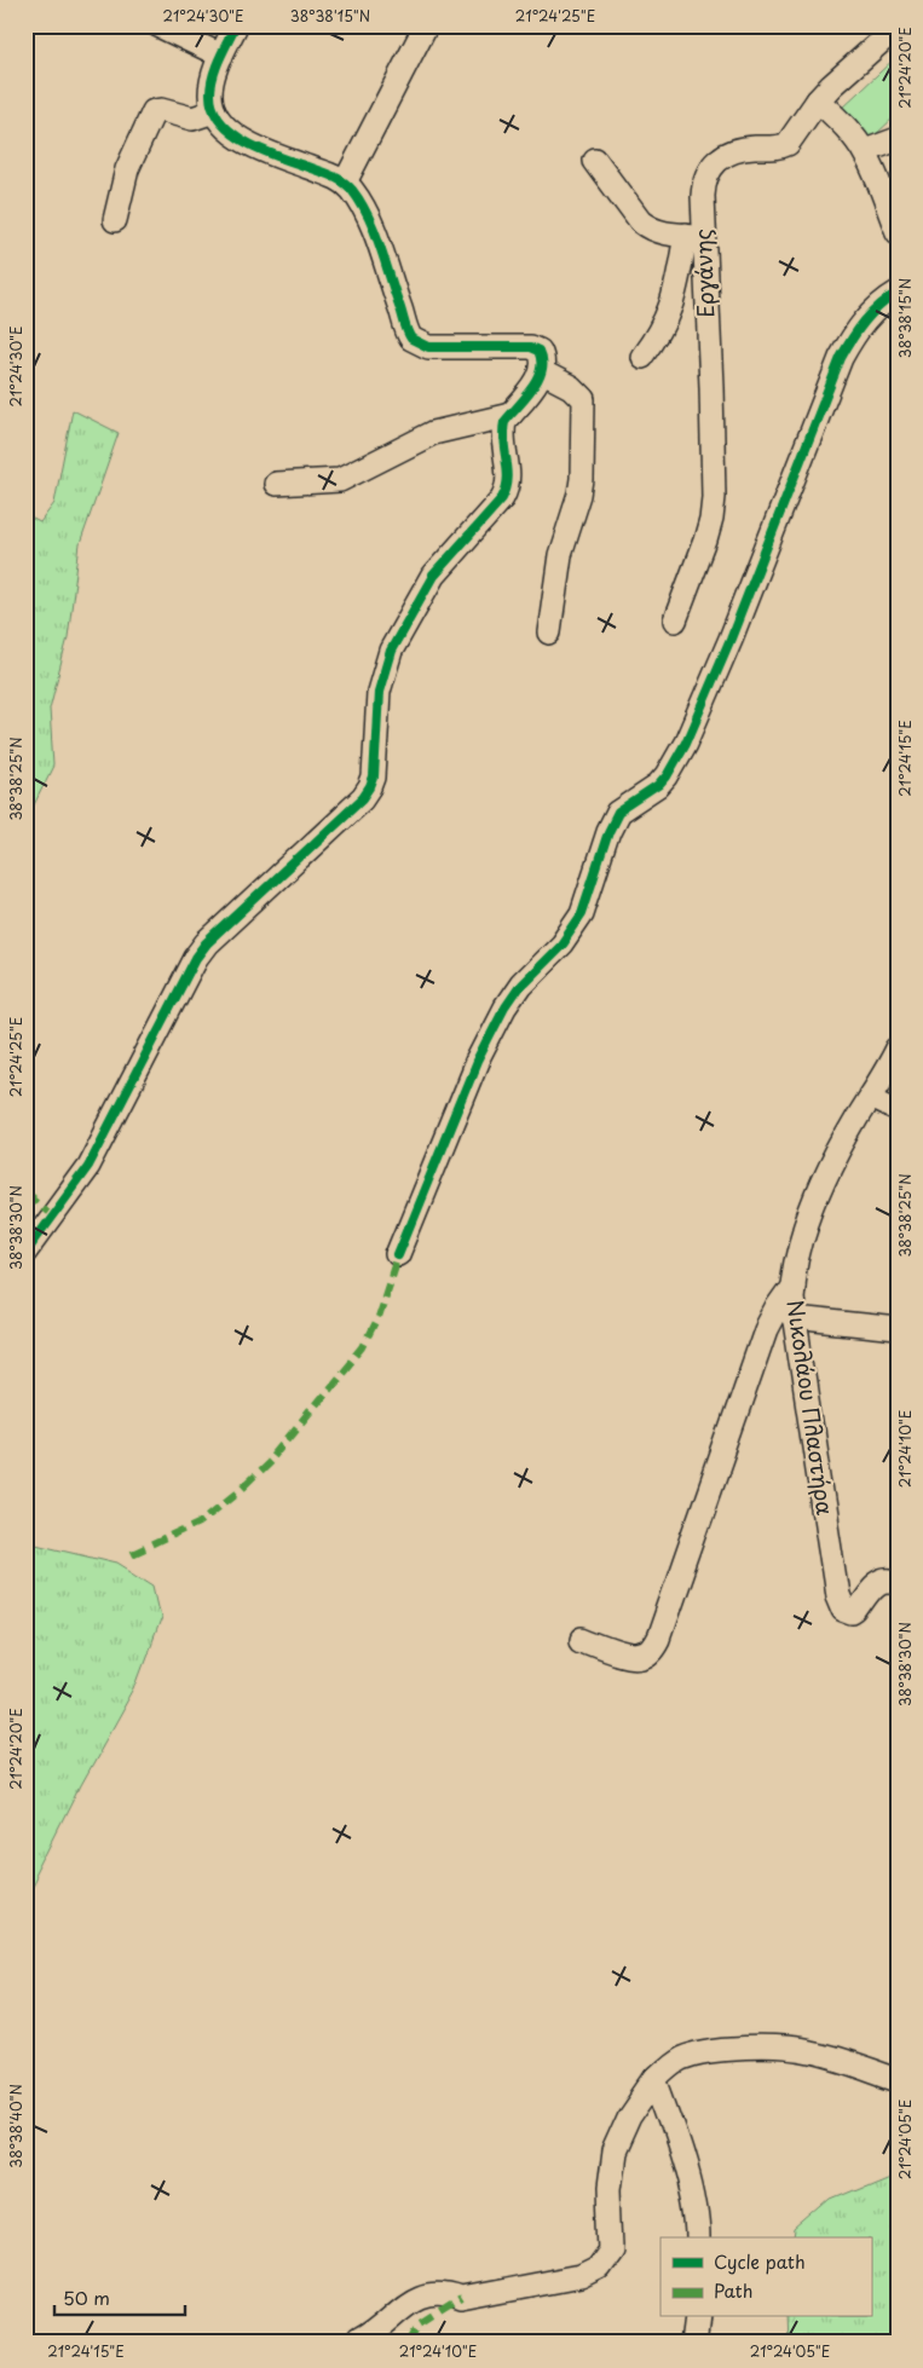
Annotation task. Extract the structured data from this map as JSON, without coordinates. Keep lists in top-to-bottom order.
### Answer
{
  "streets": {
    "street": ["Εργάνης", "Νικολάου Πλαστήρα"]
  },
  "legend": ["Cycle path", "Path"],
  "scale_bar": "50 m",
  "coordinates": [
    "21°24'30\"E",
    "38°38'15\"N",
    "21°24'25\"E",
    "21°24'20\"E",
    "21°24'15\"E",
    "38°38'25\"N",
    "38°38'30\"N",
    "21°24'10\"E",
    "38°38'40\"N",
    "21°24'05\"E"
  ]
}
